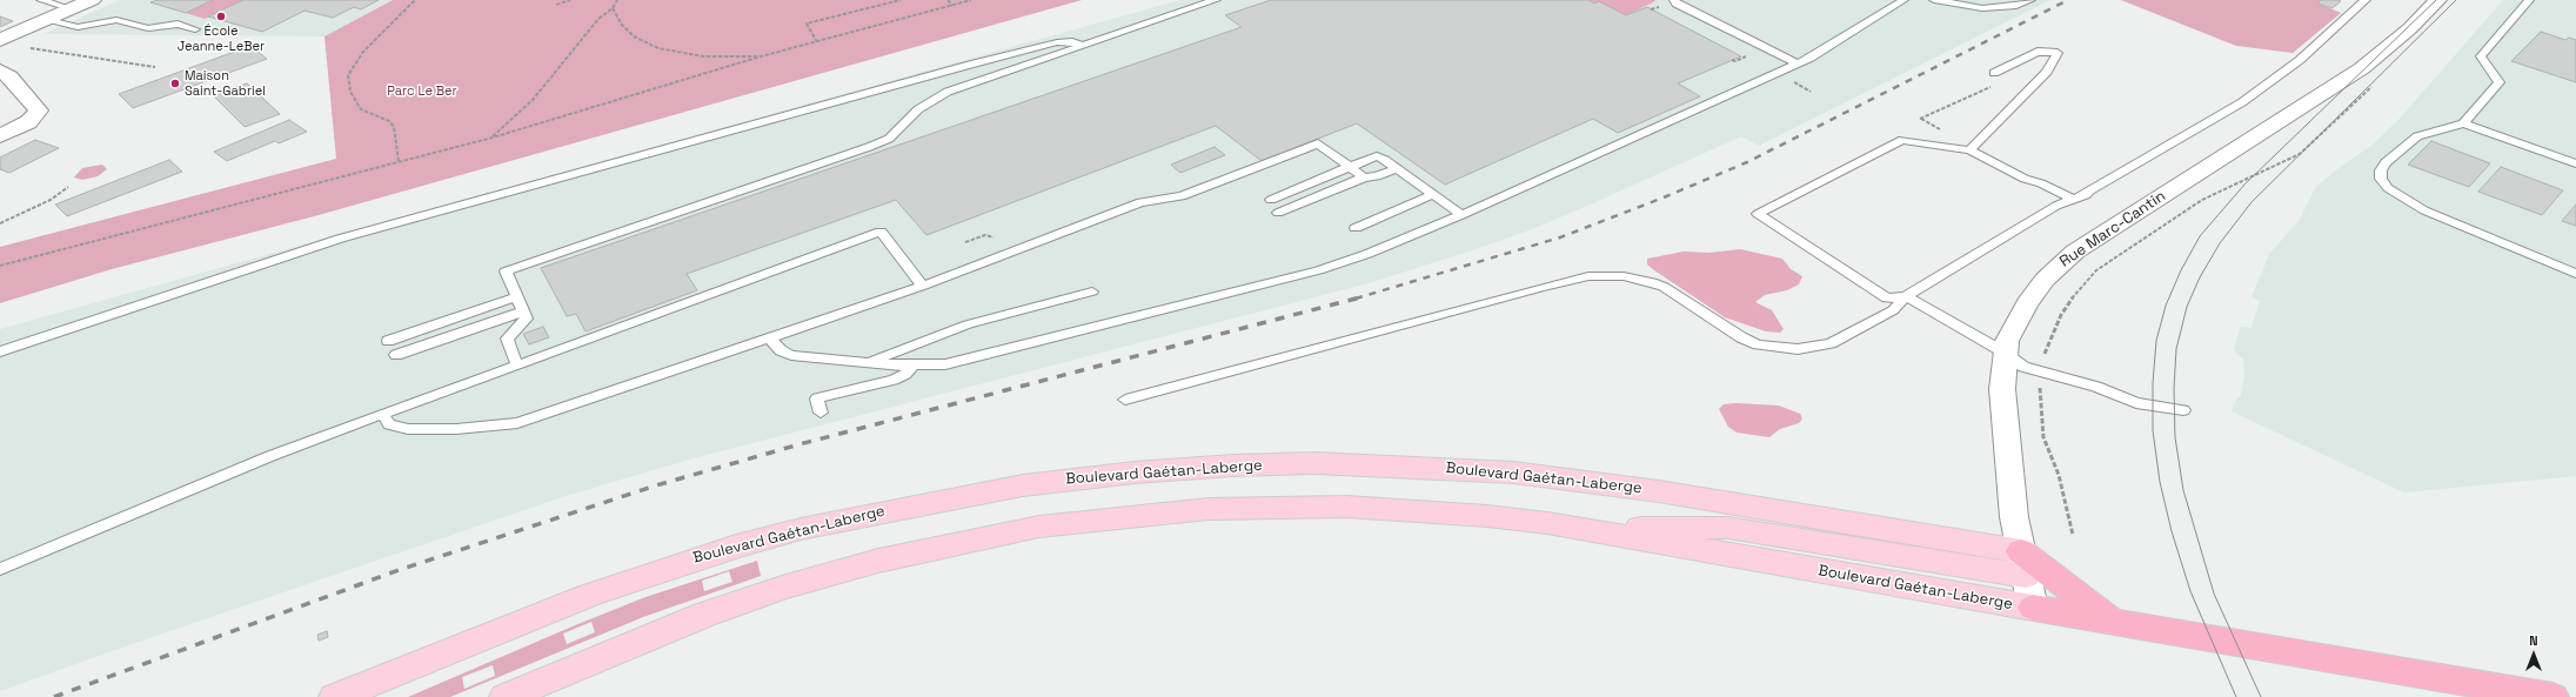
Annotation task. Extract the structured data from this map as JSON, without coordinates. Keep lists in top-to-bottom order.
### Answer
{
  "streets": {
    "main road": ["Boulevard Gaétan-Laberge"],
    "street": ["Rue Marc-Cantin"]
  },
  "crossings": [
    ["Rue Marc-Cantin", "Boulevard Gaétan-Laberge"]
  ],
  "parks": ["Parc Le Ber"],
  "places": ["École Jeanne-LeBer", "Maison Saint-Gabriel"],
  "north": "top"
}
